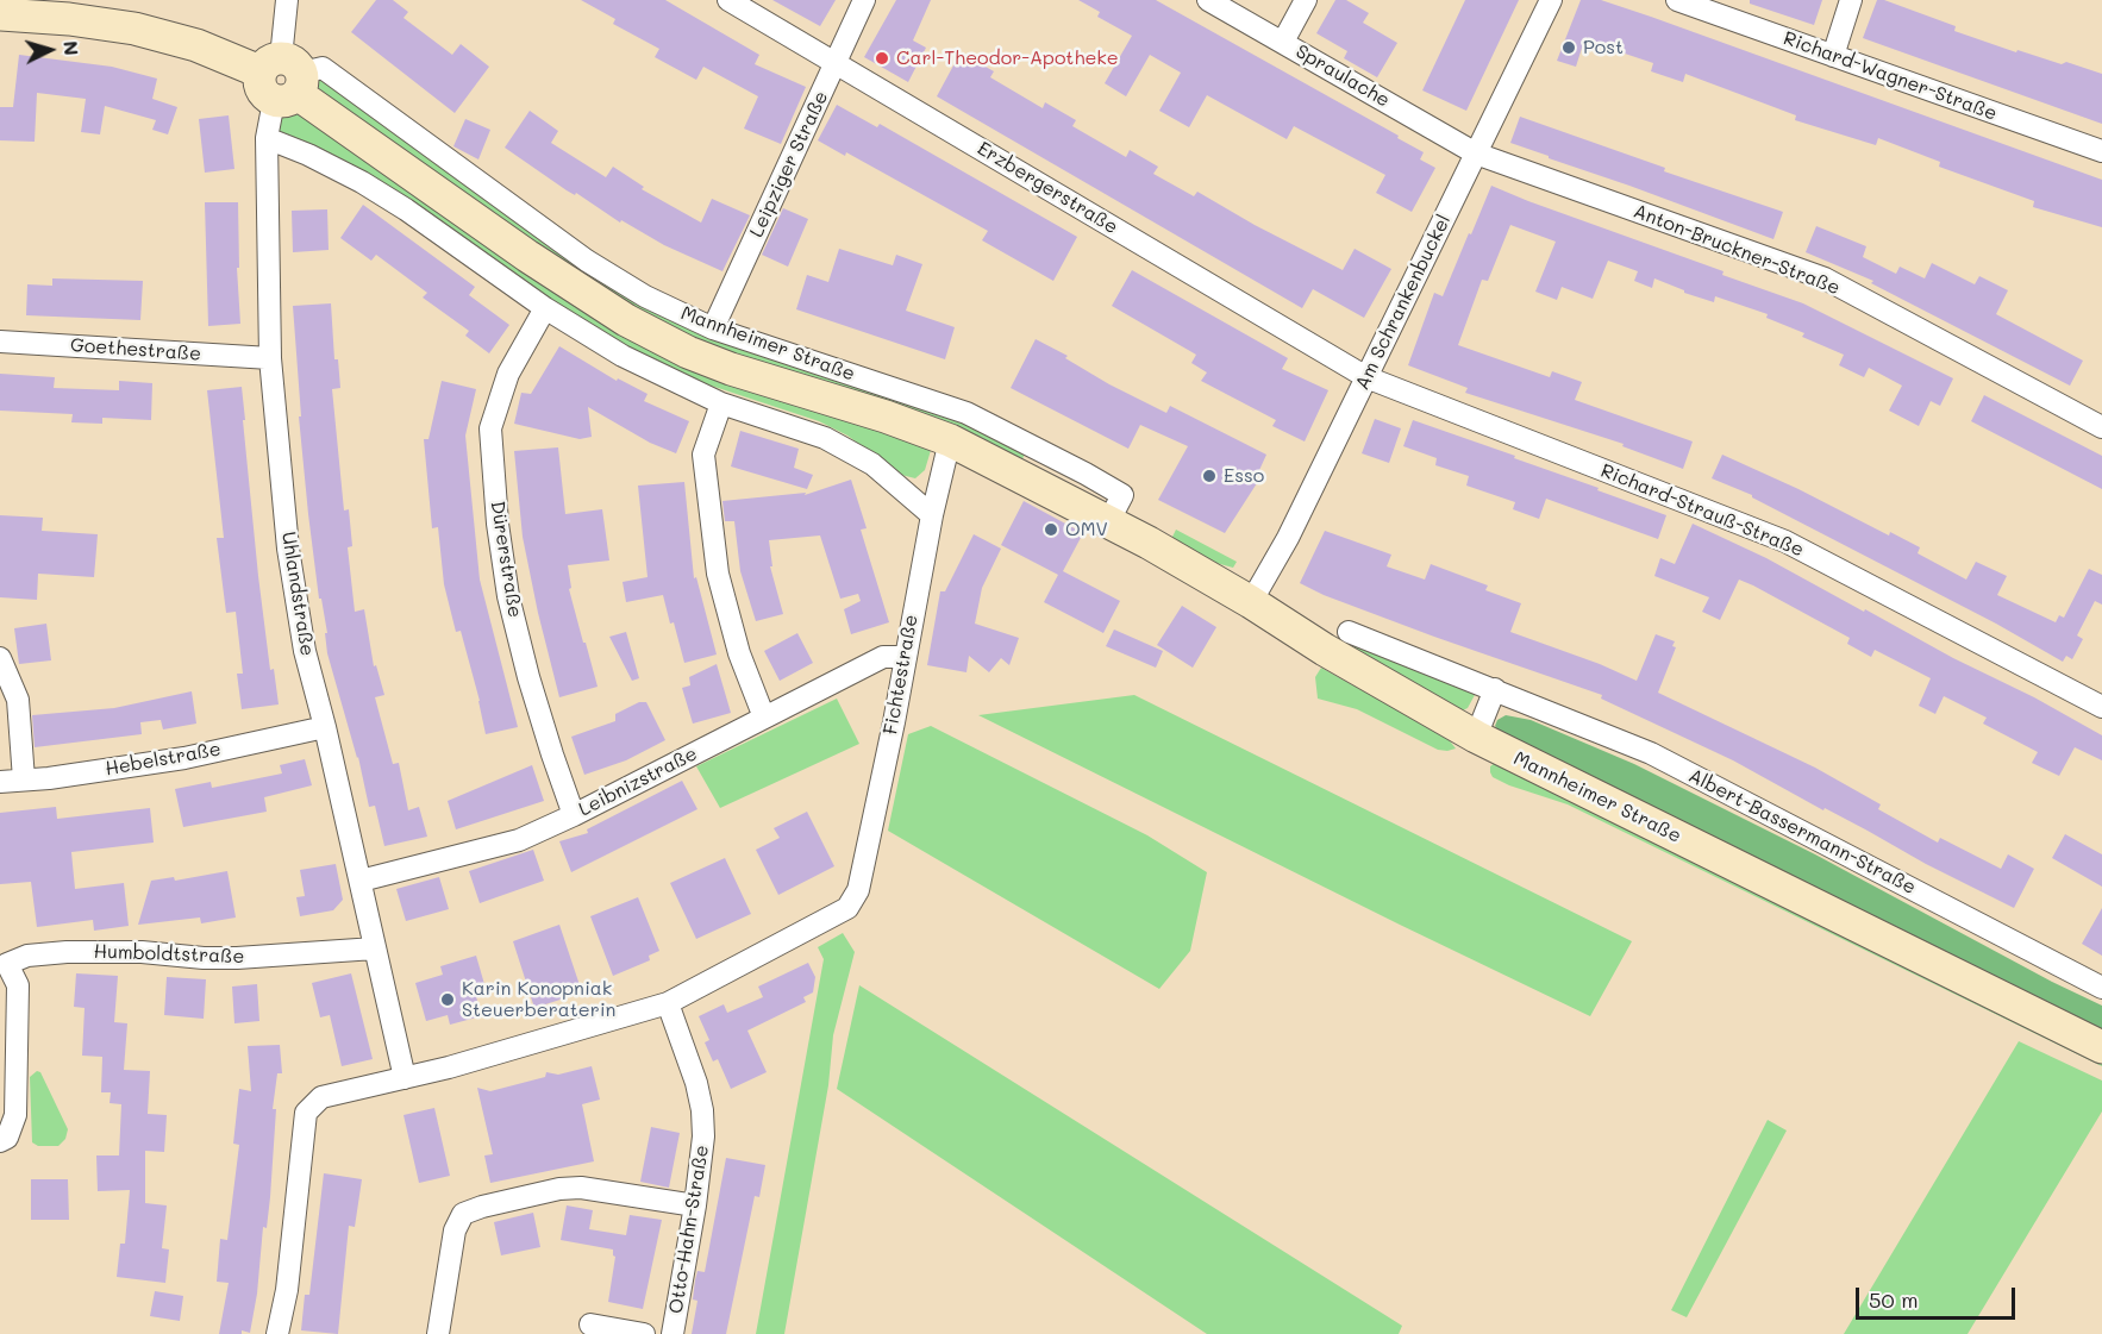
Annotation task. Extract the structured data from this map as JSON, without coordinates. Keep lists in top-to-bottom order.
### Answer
{
  "streets": {
    "main road": ["Mannheimer Straße"],
    "street": [
      "Spraulache",
      "Richard-Wagner-Straße",
      "Leipziger Straße",
      "Erzbergerstraße",
      "Anton-Bruckner-Straße",
      "Am Schrankenbuckel",
      "Goethestraße",
      "Richard-Strauß-Straße",
      "Dürerstraße",
      "Uhlandstraße",
      "Fichtestraße",
      "Hebelstraße",
      "Leibnizstraße",
      "Albert-Bassermann-Straße",
      "Humboldtstraße",
      "Otto-Hahn-Straße"
    ]
  },
  "crossings": [
    ["Spraulache", "Anton-Bruckner-Straße"],
    ["Spraulache", "Am Schrankenbuckel"],
    ["Leipziger Straße", "Erzbergerstraße"],
    ["Leipziger Straße", "Mannheimer Straße"],
    ["Erzbergerstraße", "Am Schrankenbuckel"],
    ["Erzbergerstraße", "Richard-Strauß-Straße"],
    ["Anton-Bruckner-Straße", "Am Schrankenbuckel"],
    ["Am Schrankenbuckel", "Mannheimer Straße"],
    ["Am Schrankenbuckel", "Richard-Strauß-Straße"],
    ["Mannheimer Straße", "Uhlandstraße"],
    ["Mannheimer Straße", "Fichtestraße"],
    ["Goethestraße", "Uhlandstraße"],
    ["Dürerstraße", "Leibnizstraße"],
    ["Uhlandstraße", "Hebelstraße"],
    ["Uhlandstraße", "Leibnizstraße"],
    ["Uhlandstraße", "Humboldtstraße"],
    ["Fichtestraße", "Leibnizstraße"],
    ["Fichtestraße", "Otto-Hahn-Straße"]
  ],
  "places": [
    "Post",
    "Carl-Theodor-Apotheke",
    "Esso",
    "OMV",
    "Karin Konopniak Steuerberaterin"
  ],
  "scale_bar": "50 m",
  "north": "right"
}
